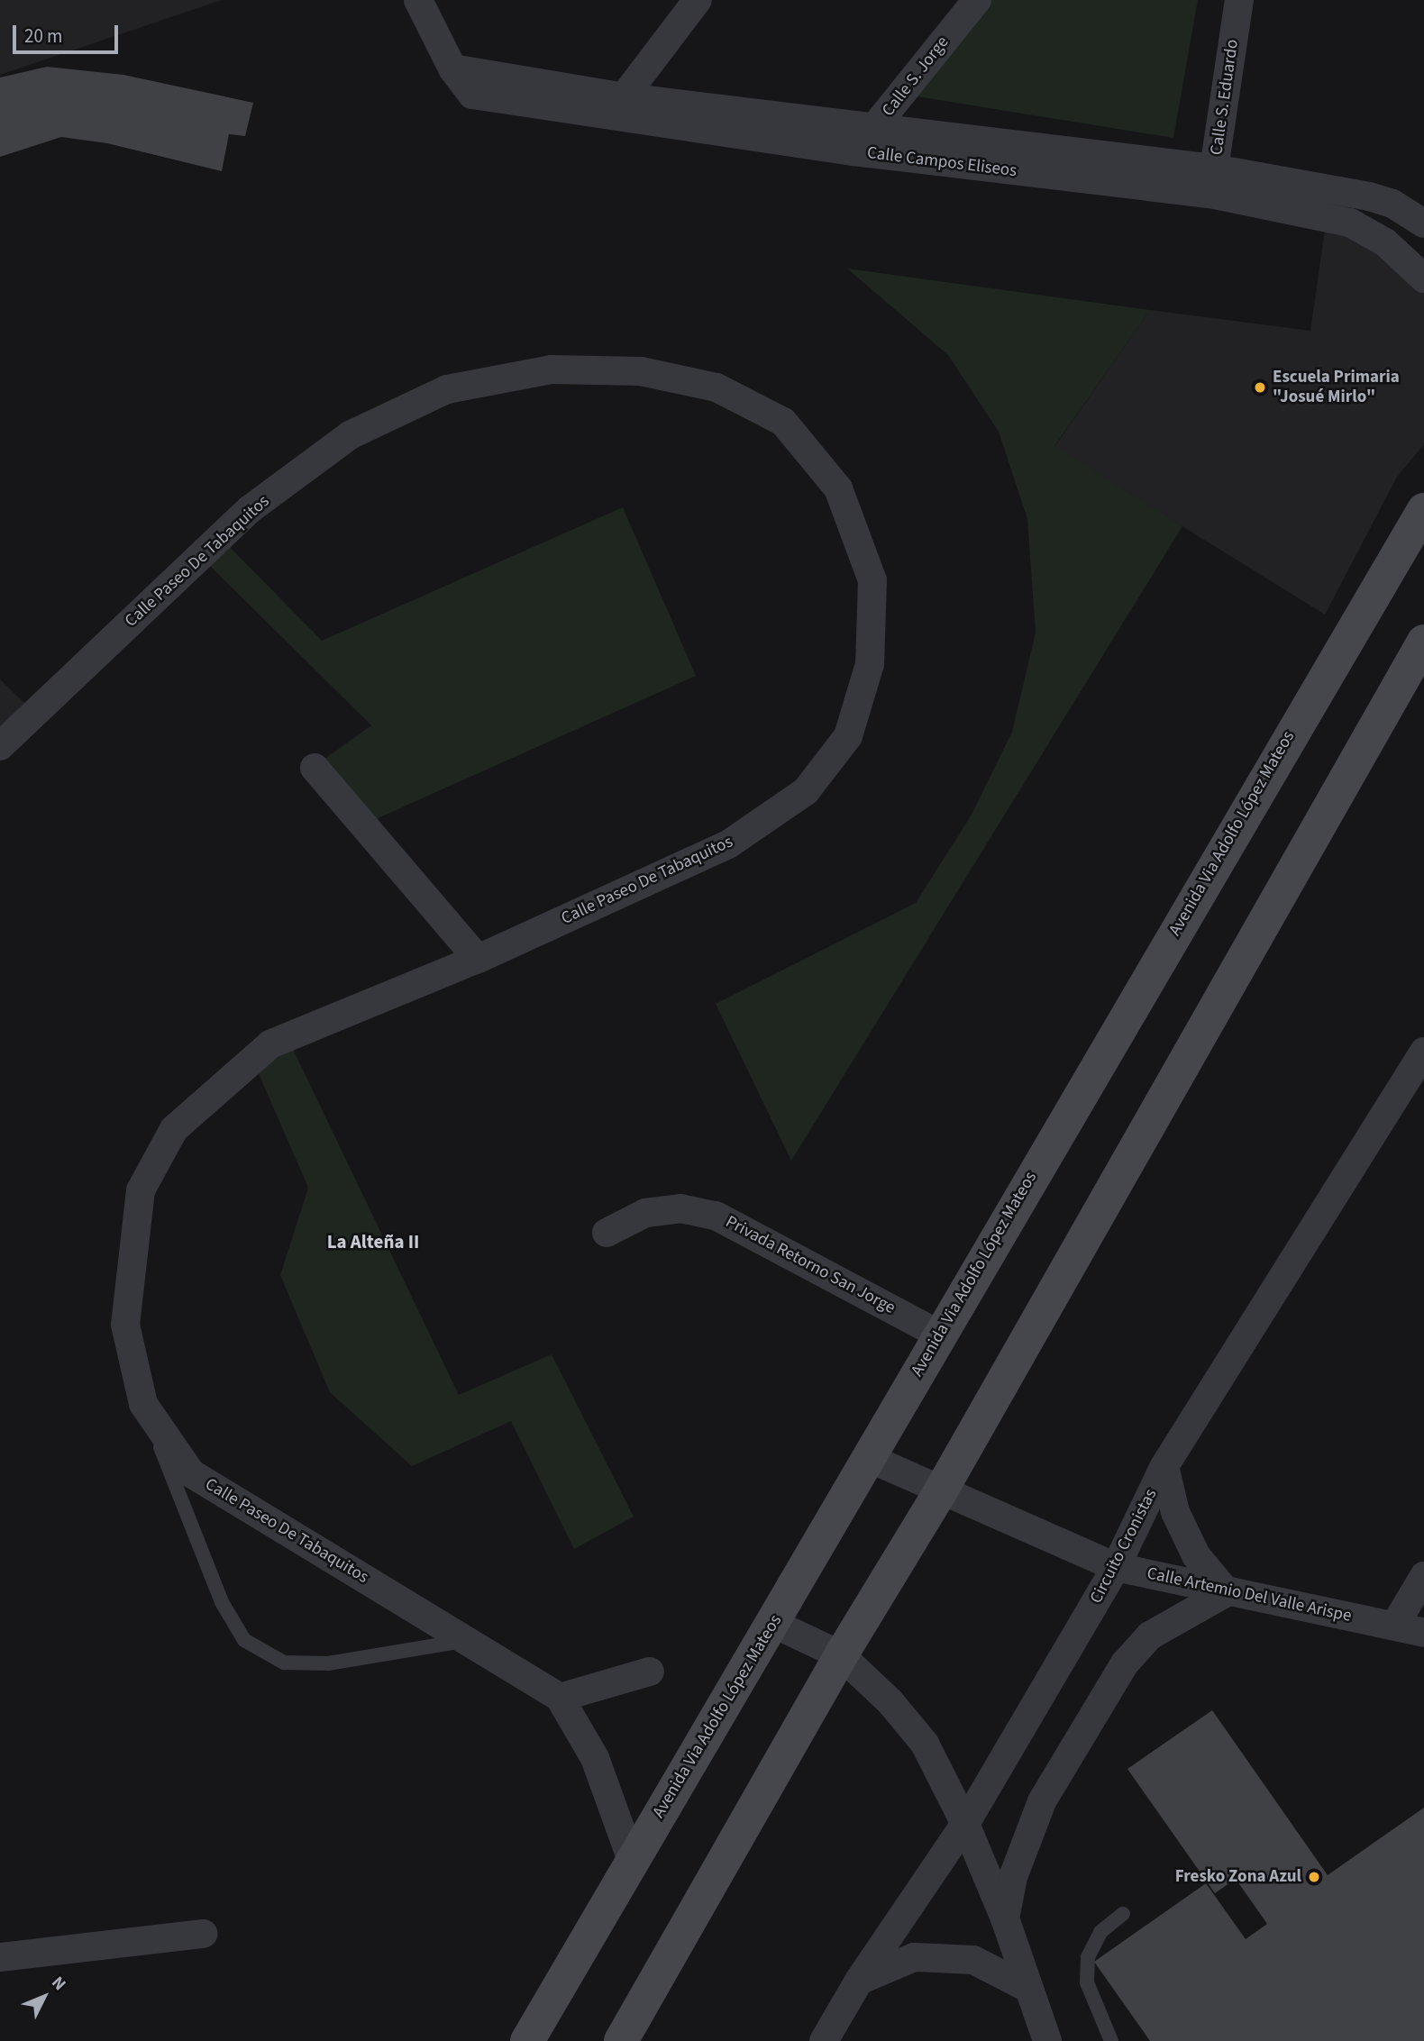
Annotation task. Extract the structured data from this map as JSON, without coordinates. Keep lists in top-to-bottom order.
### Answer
{
  "streets": {
    "main road": ["Avenida Via Adolfo López Mateos"],
    "street": [
      "Calle S. Jorge",
      "Calle S. Eduardo",
      "Calle Campos Eliseos",
      "Calle Paseo De Tabaquitos",
      "Privada Retorno San Jorge",
      "Circuito Cronistas",
      "Calle Artemio Del Valle Arispe"
    ]
  },
  "crossings": [
    ["Calle S. Jorge", "Calle Campos Eliseos"],
    ["Calle S. Eduardo", "Calle Campos Eliseos"],
    ["Calle Paseo De Tabaquitos", "Avenida Via Adolfo López Mateos"],
    ["Avenida Via Adolfo López Mateos", "Privada Retorno San Jorge"],
    ["Avenida Via Adolfo López Mateos", "Calle Artemio Del Valle Arispe"],
    ["Circuito Cronistas", "Calle Artemio Del Valle Arispe"]
  ],
  "districts": ["La Alteña II"],
  "places": ["Escuela Primaria \"Josué Mirlo\"", "Fresko Zona Azul"],
  "scale_bar": "20 m",
  "north": "top right"
}
